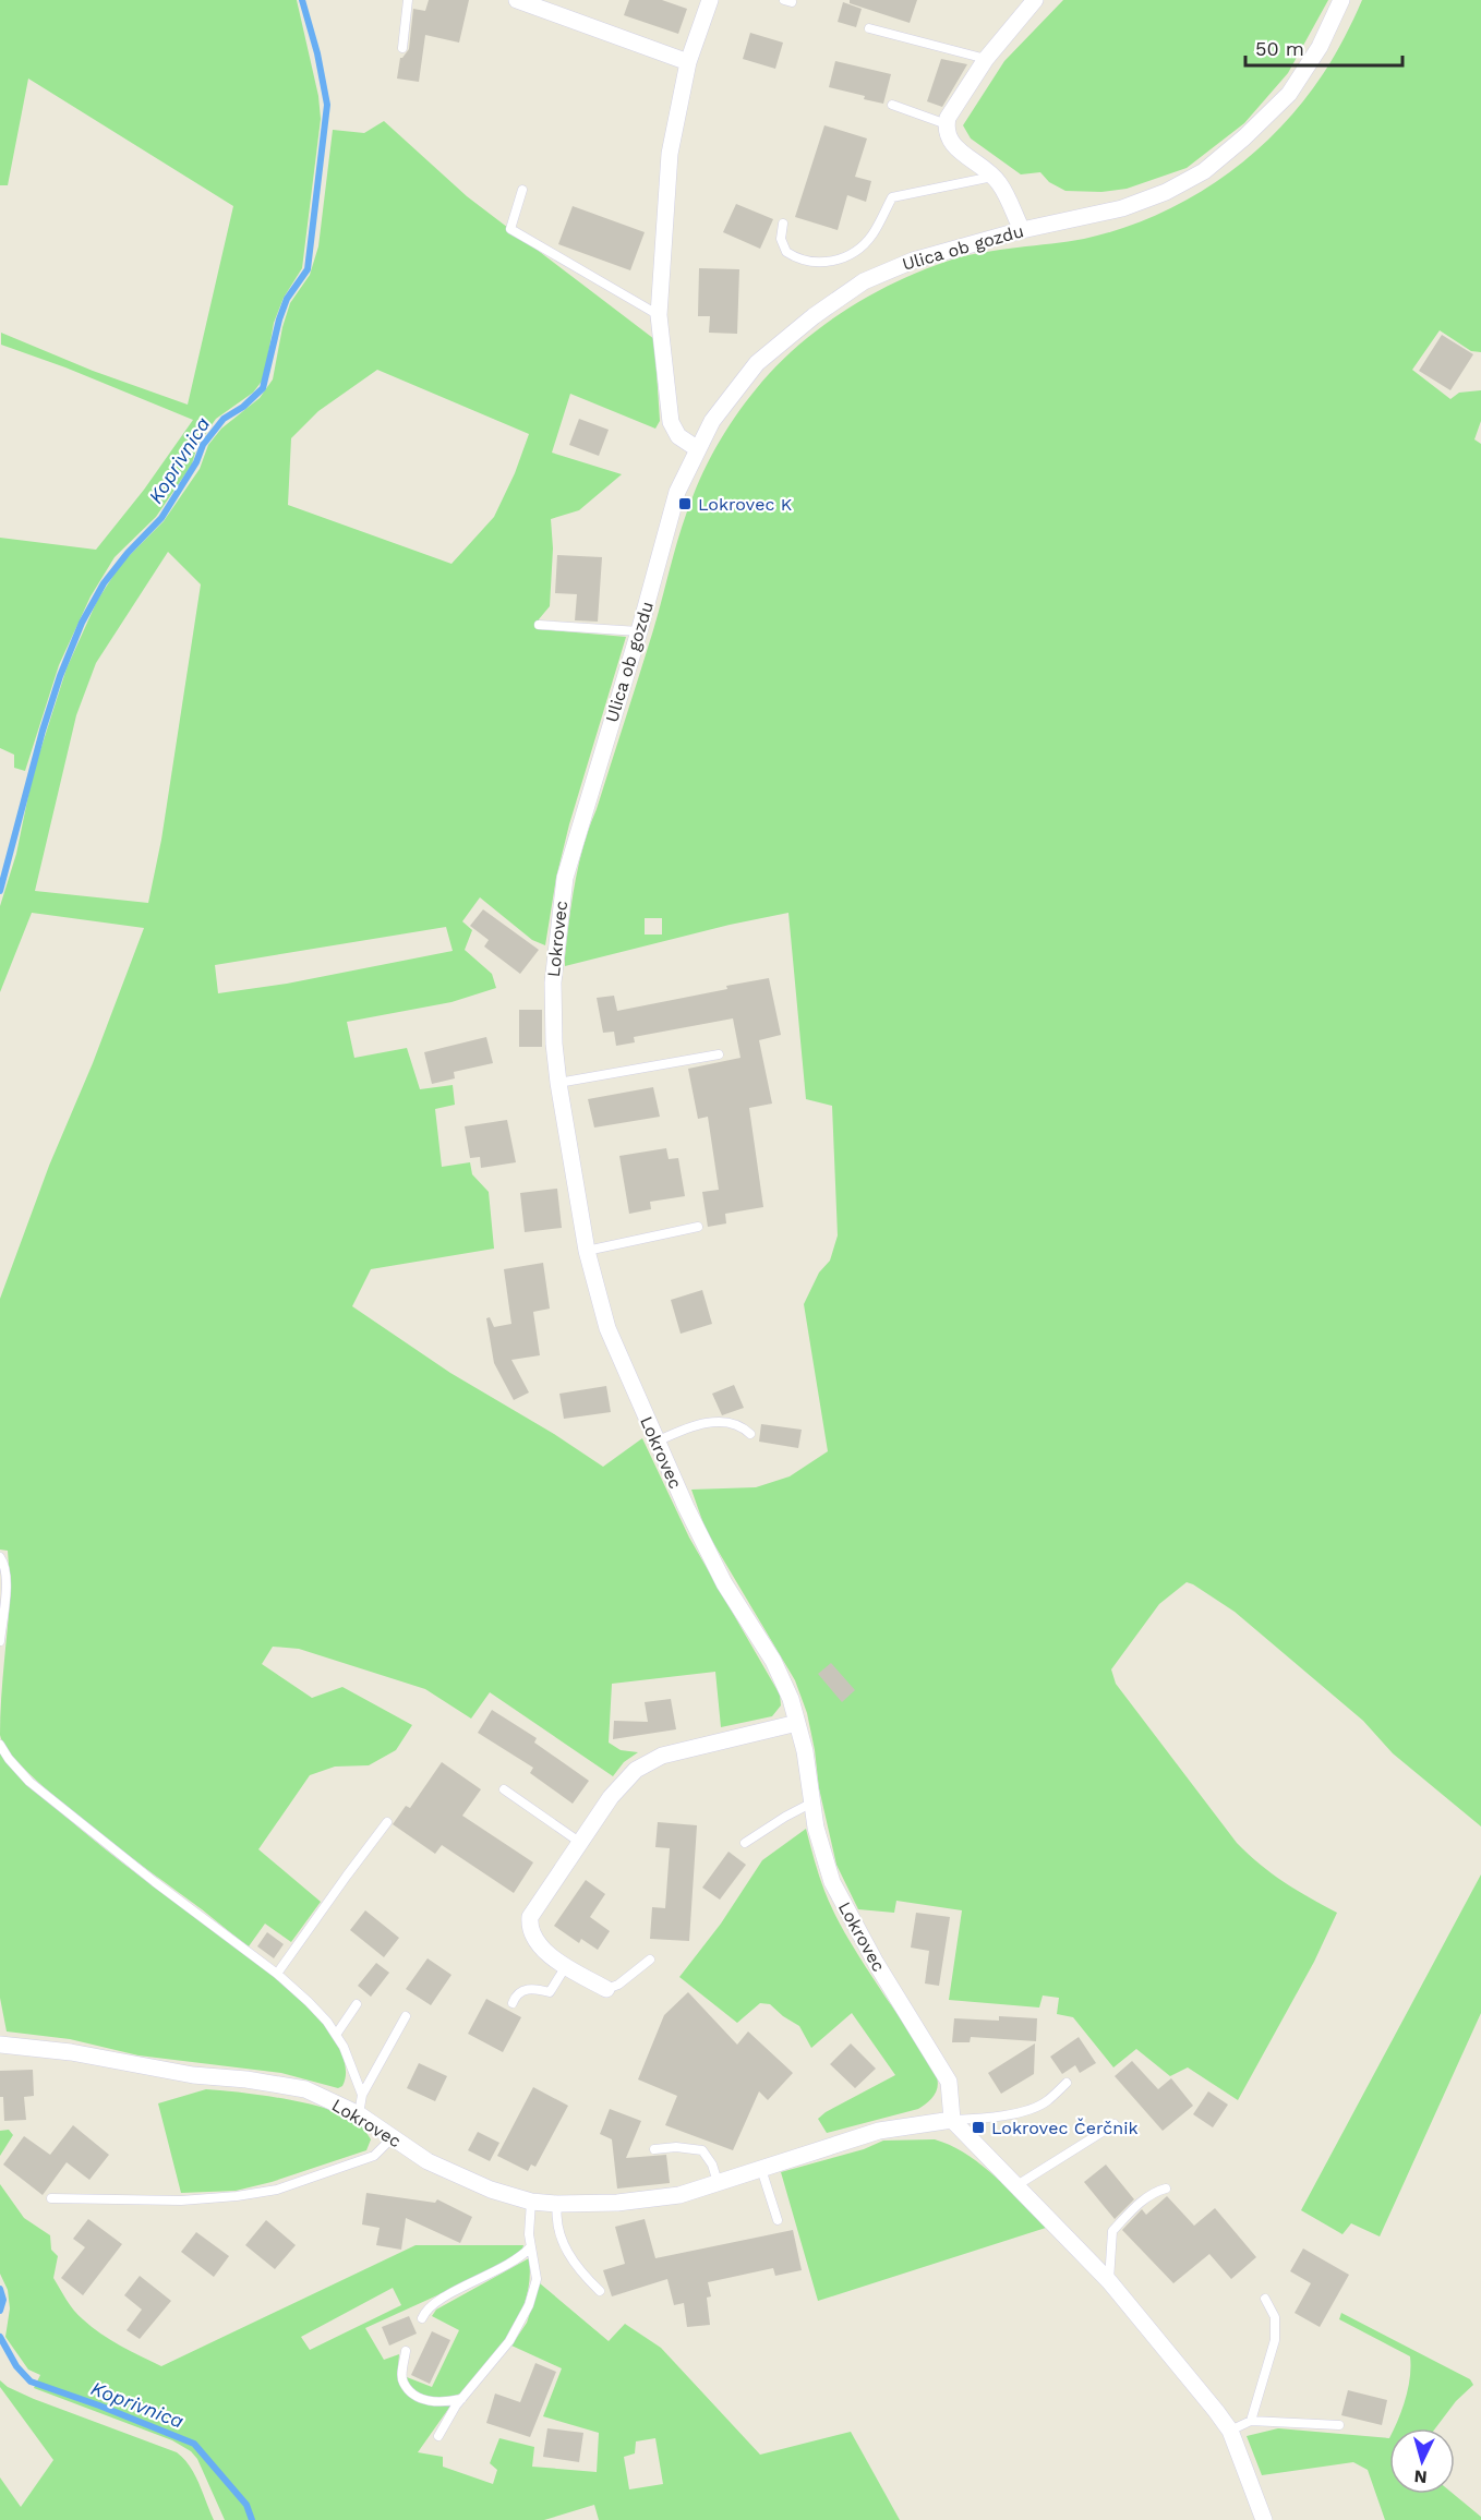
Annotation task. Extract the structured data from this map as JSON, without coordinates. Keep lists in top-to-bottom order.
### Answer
{
  "streets": {
    "street": ["Ulica ob gozdu", "Lokrovec"]
  },
  "crossings": [
    ["Ulica ob gozdu", "Lokrovec"]
  ],
  "water": ["Koprivnica"],
  "places": {
    "transit": ["Lokrovec K", "Lokrovec Čerčnik"]
  },
  "scale_bar": "50 m",
  "north": "bottom"
}
